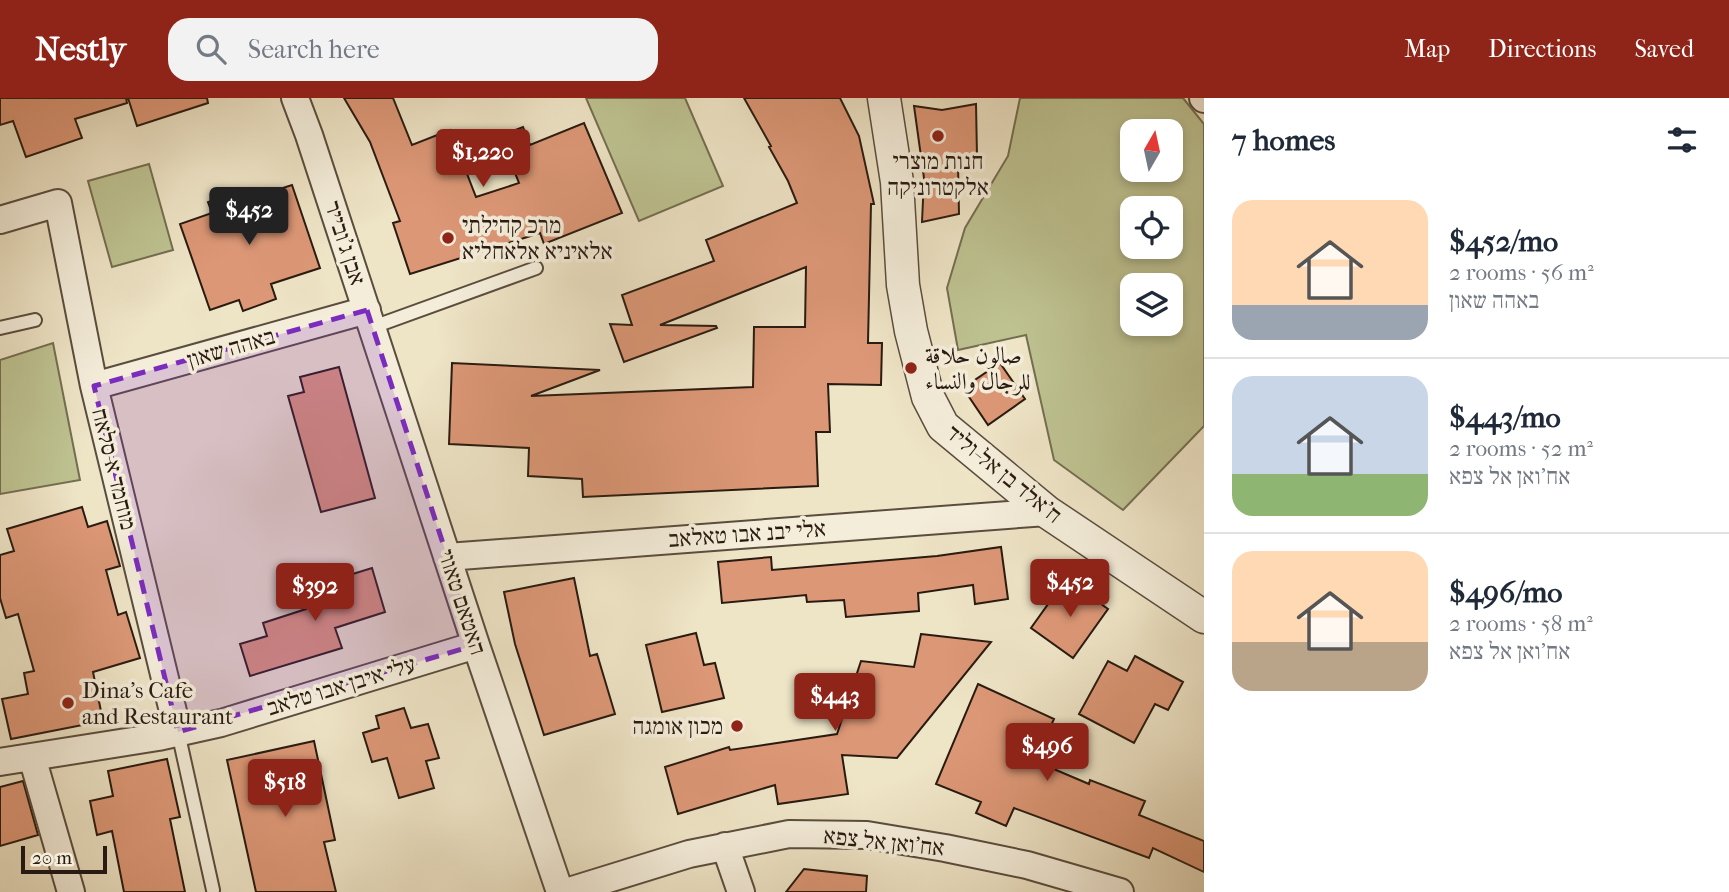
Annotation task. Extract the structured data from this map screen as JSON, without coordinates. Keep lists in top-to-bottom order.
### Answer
{
  "streets": {
    "street": [
      "אבן ג'ובייר",
      "באהה שאון",
      "מוחמד א-סלאח",
      "ח'אלד בן אל-וליד",
      "אלי יבנ אבו טאלאב",
      "האטאם טאווי",
      "עלי איבן אבו טלאב",
      "אח'ואן אל צפא"
    ]
  },
  "crossings": [
    ["אבן ג'ובייר", "באהה שאון"],
    ["אבן ג'ובייר", "האטאם טאווי"],
    ["באהה שאון", "מוחמד א-סלאח"],
    ["באהה שאון", "האטאם טאווי"],
    ["מוחמד א-סלאח", "עלי איבן אבו טלאב"],
    ["ח'אלד בן אל-וליד", "אלי יבנ אבו טאלאב"],
    ["אלי יבנ אבו טאלאב", "האטאם טאווי"],
    ["האטאם טאווי", "עלי איבן אבו טלאב"]
  ],
  "places": [
    "חנות מוצרי אלקטרוניקה",
    "מרכ קהילתי אלאיניא אלאחליא",
    "صالون حلاقة للرجال والنساء",
    "Dina's Cafe and Restaurant",
    "מכון אומגה"
  ],
  "scale_bar": "20 m",
  "north": "top",
  "page": {
    "header": "Nestly",
    "search": "Search here",
    "nav": ["Map", "Directions", "Saved"],
    "heading": "7 homes",
    "price": [
      "$1,220",
      "$452",
      "$452",
      "$392",
      "$443",
      "$496",
      "$518"
    ],
    "list": [
      {
        "name": "$452/mo",
        "note": "2 rooms · 56 m² · באהה שאון"
      },
      {
        "name": "$443/mo",
        "note": "2 rooms · 52 m² · אח'ואן אל צפא"
      },
      {
        "name": "$496/mo",
        "note": "2 rooms · 58 m² · אח'ואן אל צפא"
      }
    ],
    "scale": "20 m"
  }
}
